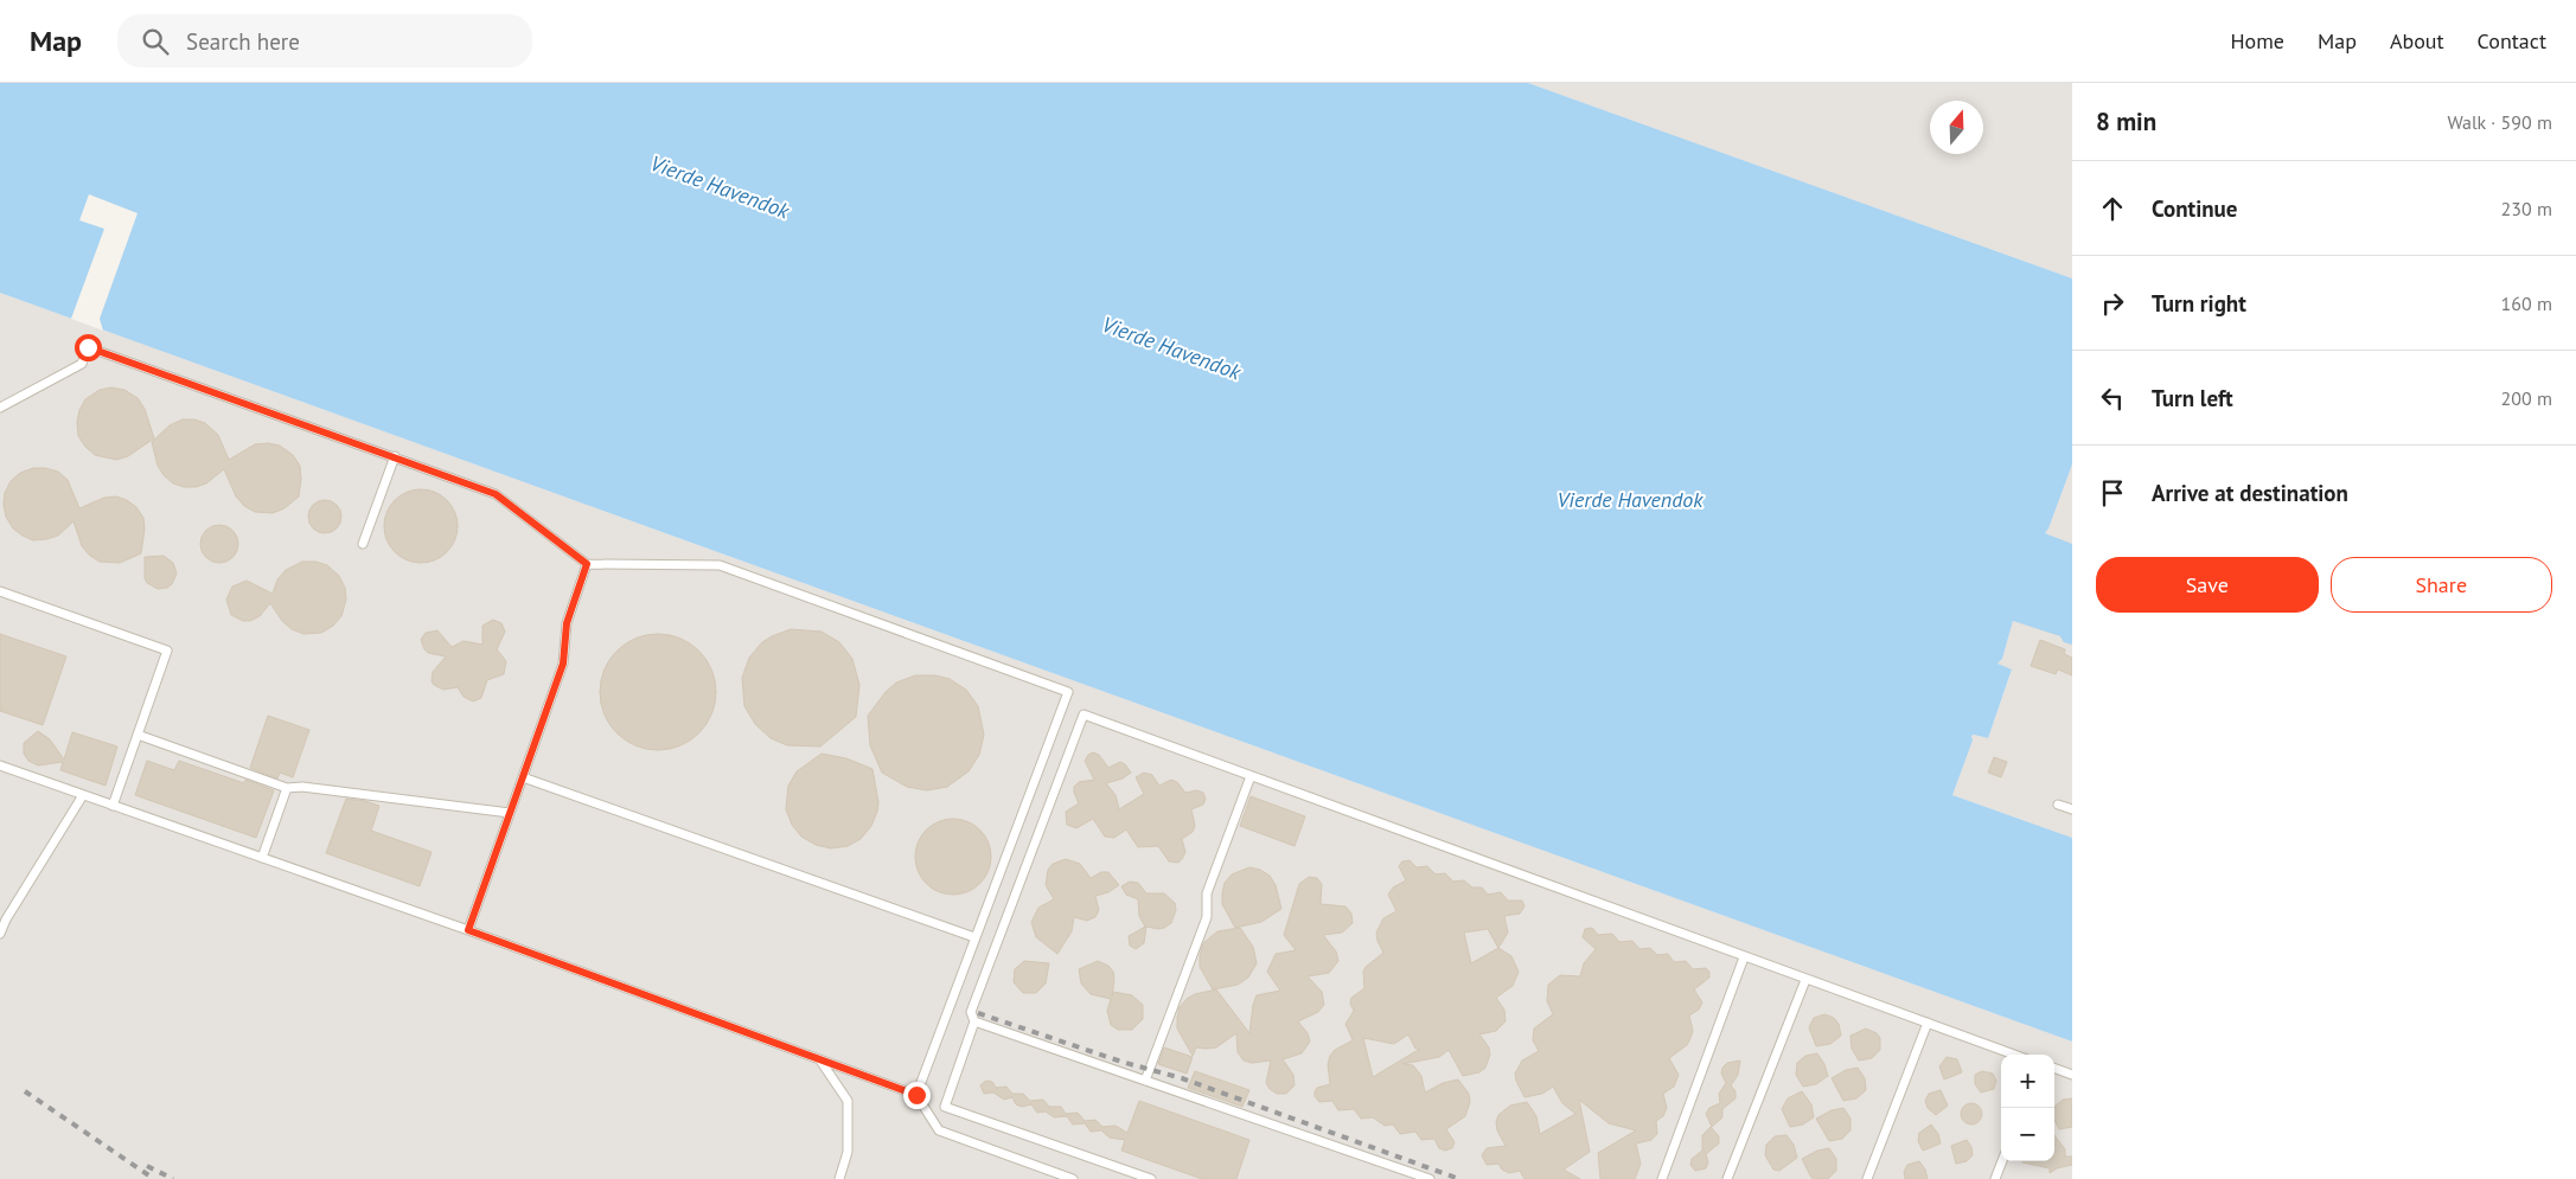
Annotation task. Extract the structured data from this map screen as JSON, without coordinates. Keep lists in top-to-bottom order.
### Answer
{
  "water": ["Vierde Havendok"],
  "north": "top",
  "page": {
    "header": "Map",
    "search": "Search here",
    "nav": [
      "Home",
      "Map",
      "About",
      "Contact"
    ],
    "heading": ["8 min", "Walk · 590 m"],
    "list": [
      ["Continue", "230 m"],
      ["Turn right", "160 m"],
      ["Turn left", "200 m"],
      "Arrive at destination"
    ],
    "buttons": ["Save", "Share"],
    "map_buttons": ["+", "−"]
  }
}
